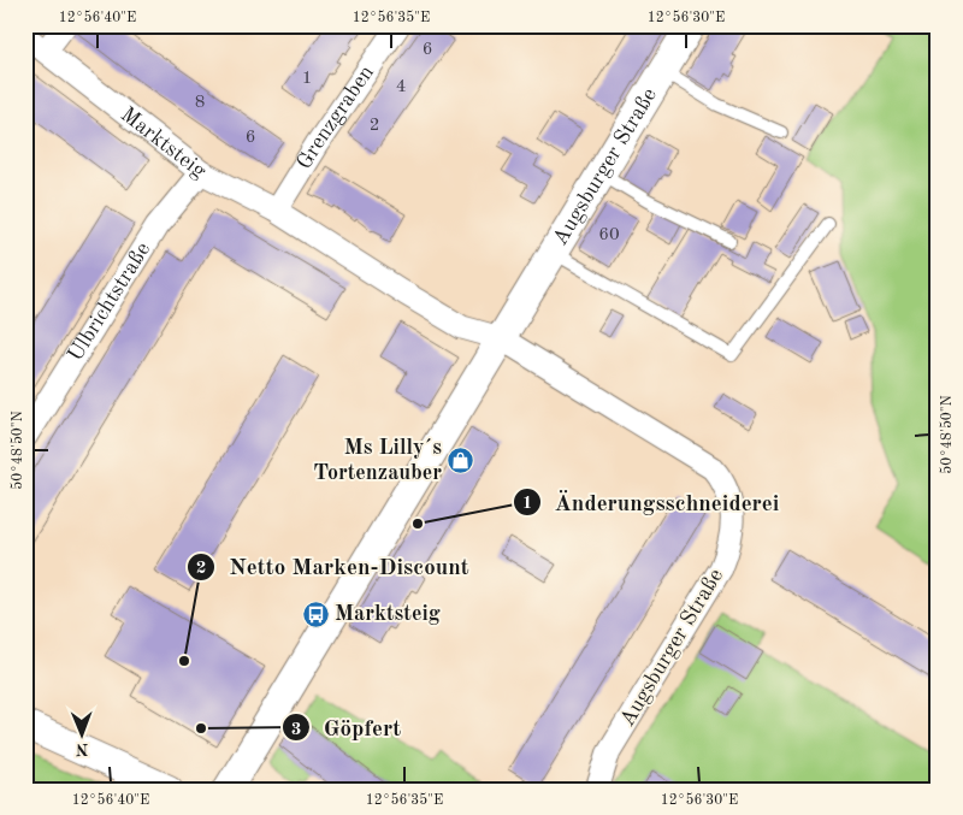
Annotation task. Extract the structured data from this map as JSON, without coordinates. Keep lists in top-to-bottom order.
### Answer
{
  "streets": {
    "street": [
      "Grenzgraben",
      "Marktsteig",
      "Augsburger Straße",
      "Ulbrichtstraße"
    ]
  },
  "crossings": [
    ["Grenzgraben", "Marktsteig"],
    ["Marktsteig", "Augsburger Straße"],
    ["Marktsteig", "Ulbrichtstraße"]
  ],
  "places": {
    "shop": ["Ms Lilly´s Tortenzauber"],
    "other": ["Änderungsschneiderei", "Netto Marken-Discount", "Göpfert"],
    "bus stop": ["Marktsteig"]
  },
  "house_numbers": [
    "6",
    "1",
    "4",
    "8",
    "2",
    "6",
    "60"
  ],
  "north": "bottom",
  "coordinates": [
    "12°56'40\"E",
    "12°56'35\"E",
    "12°56'30\"E",
    "50°48'50\"N"
  ]
}
